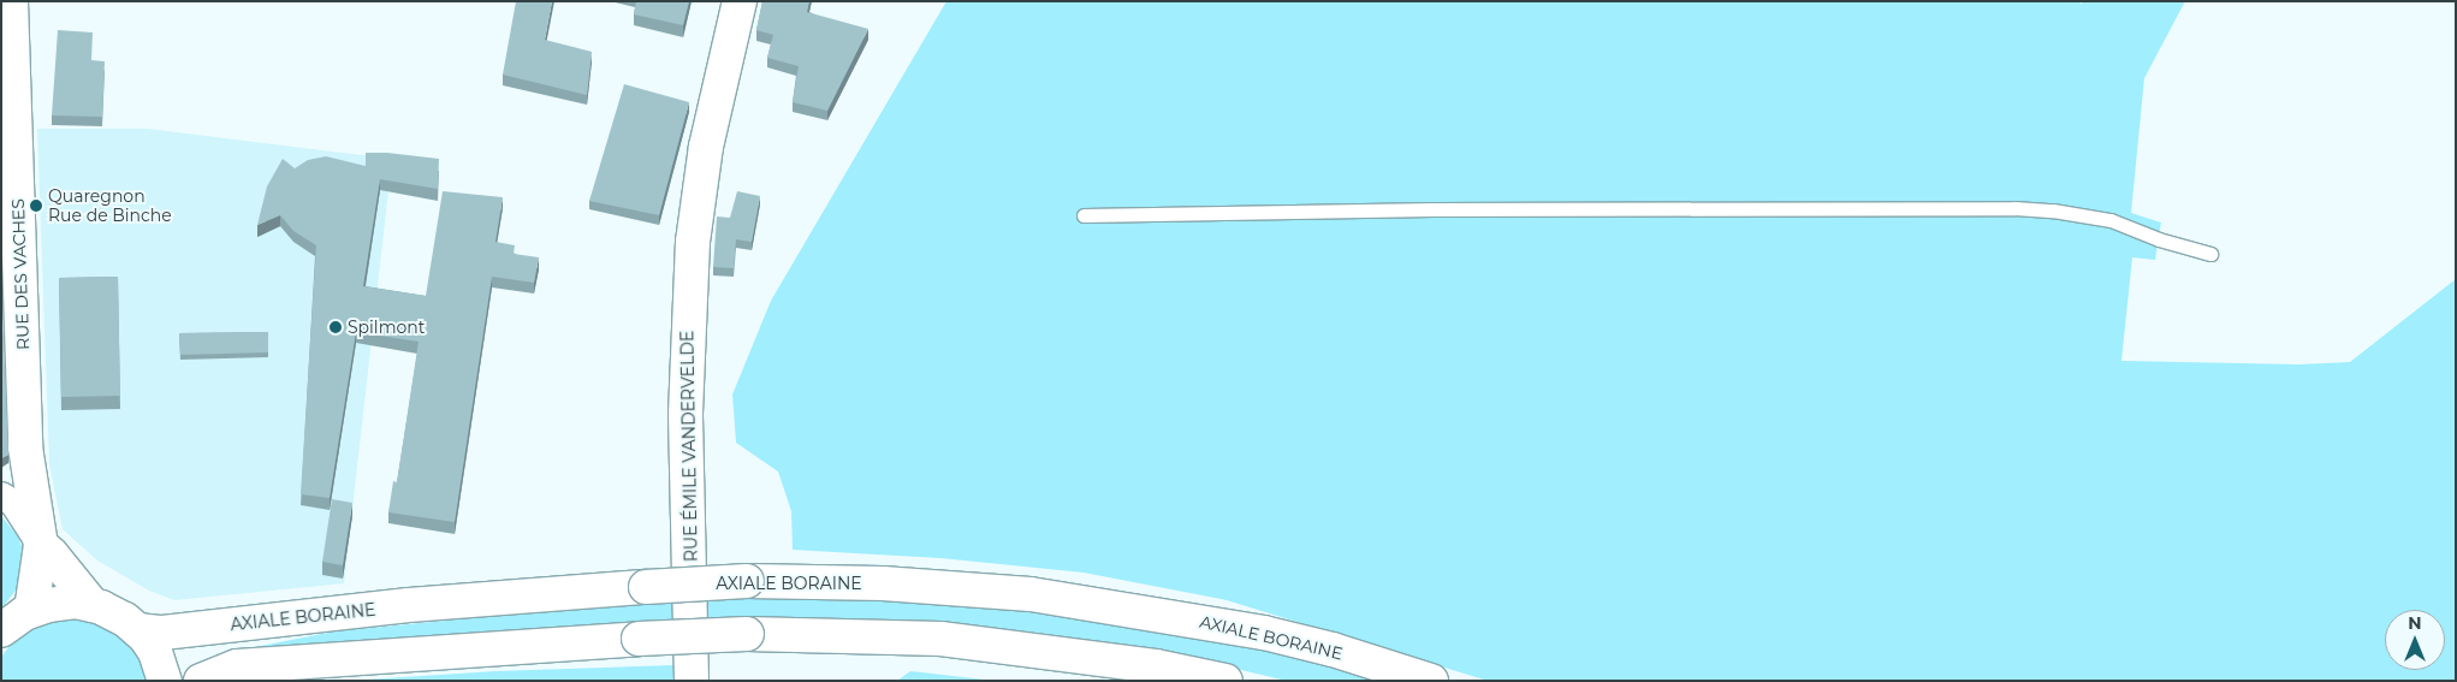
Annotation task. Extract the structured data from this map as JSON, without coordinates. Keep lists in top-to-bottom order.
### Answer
{
  "streets": {
    "main road": ["RUE DES VACHES", "RUE ÉMILE VANDERVELDE", "AXIALE BORAINE"]
  },
  "places": ["Quaregnon Rue de Binche", "Spilmont"],
  "north": "top"
}
